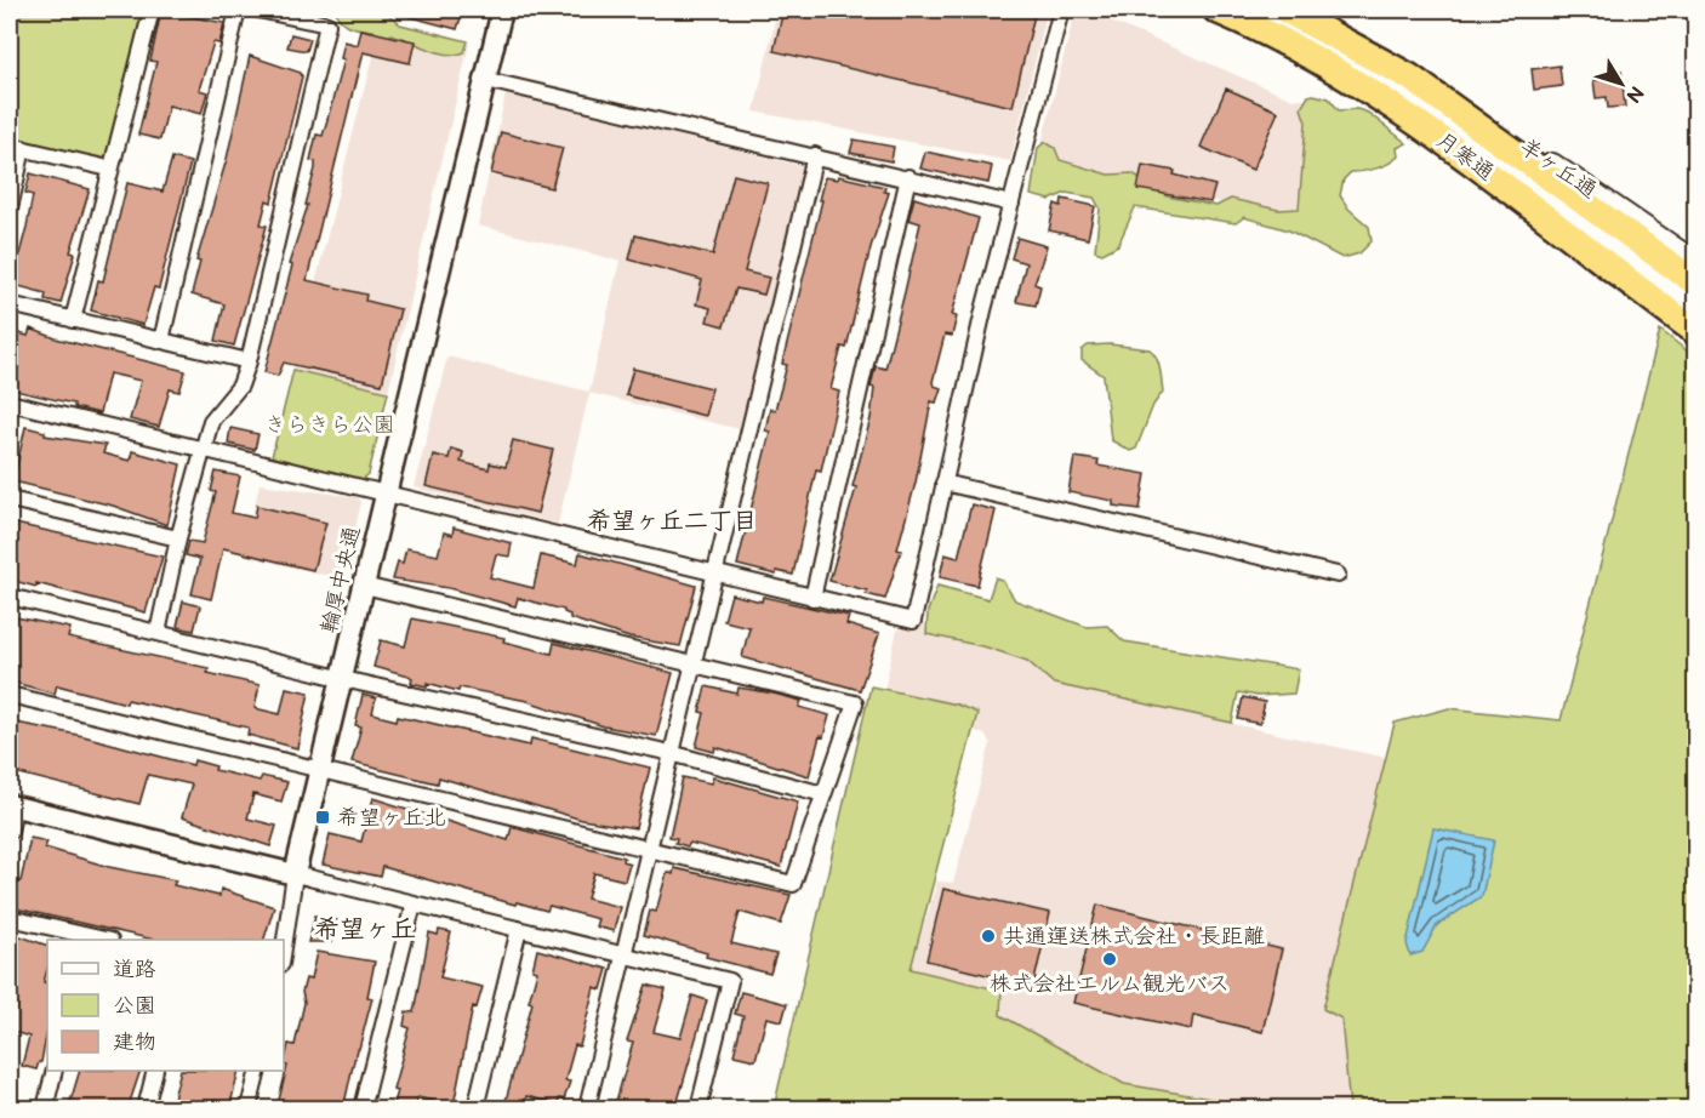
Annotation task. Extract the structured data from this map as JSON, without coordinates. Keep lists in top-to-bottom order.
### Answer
{
  "streets": {
    "highway": ["月寒通"],
    "main road": ["羊ヶ丘通"],
    "street": ["輪厚中央通"]
  },
  "crossings": [
    ["月寒通", "羊ヶ丘通"]
  ],
  "districts": ["希望ヶ丘二丁目", "希望ヶ丘"],
  "parks": ["きらきら公園"],
  "places": {
    "transit": ["希望ヶ丘北"],
    "other": ["共通運送株式会社・長距離", "株式会社エルム観光バス"]
  },
  "legend": ["道路", "公園", "建物"],
  "north": "bottom right"
}
